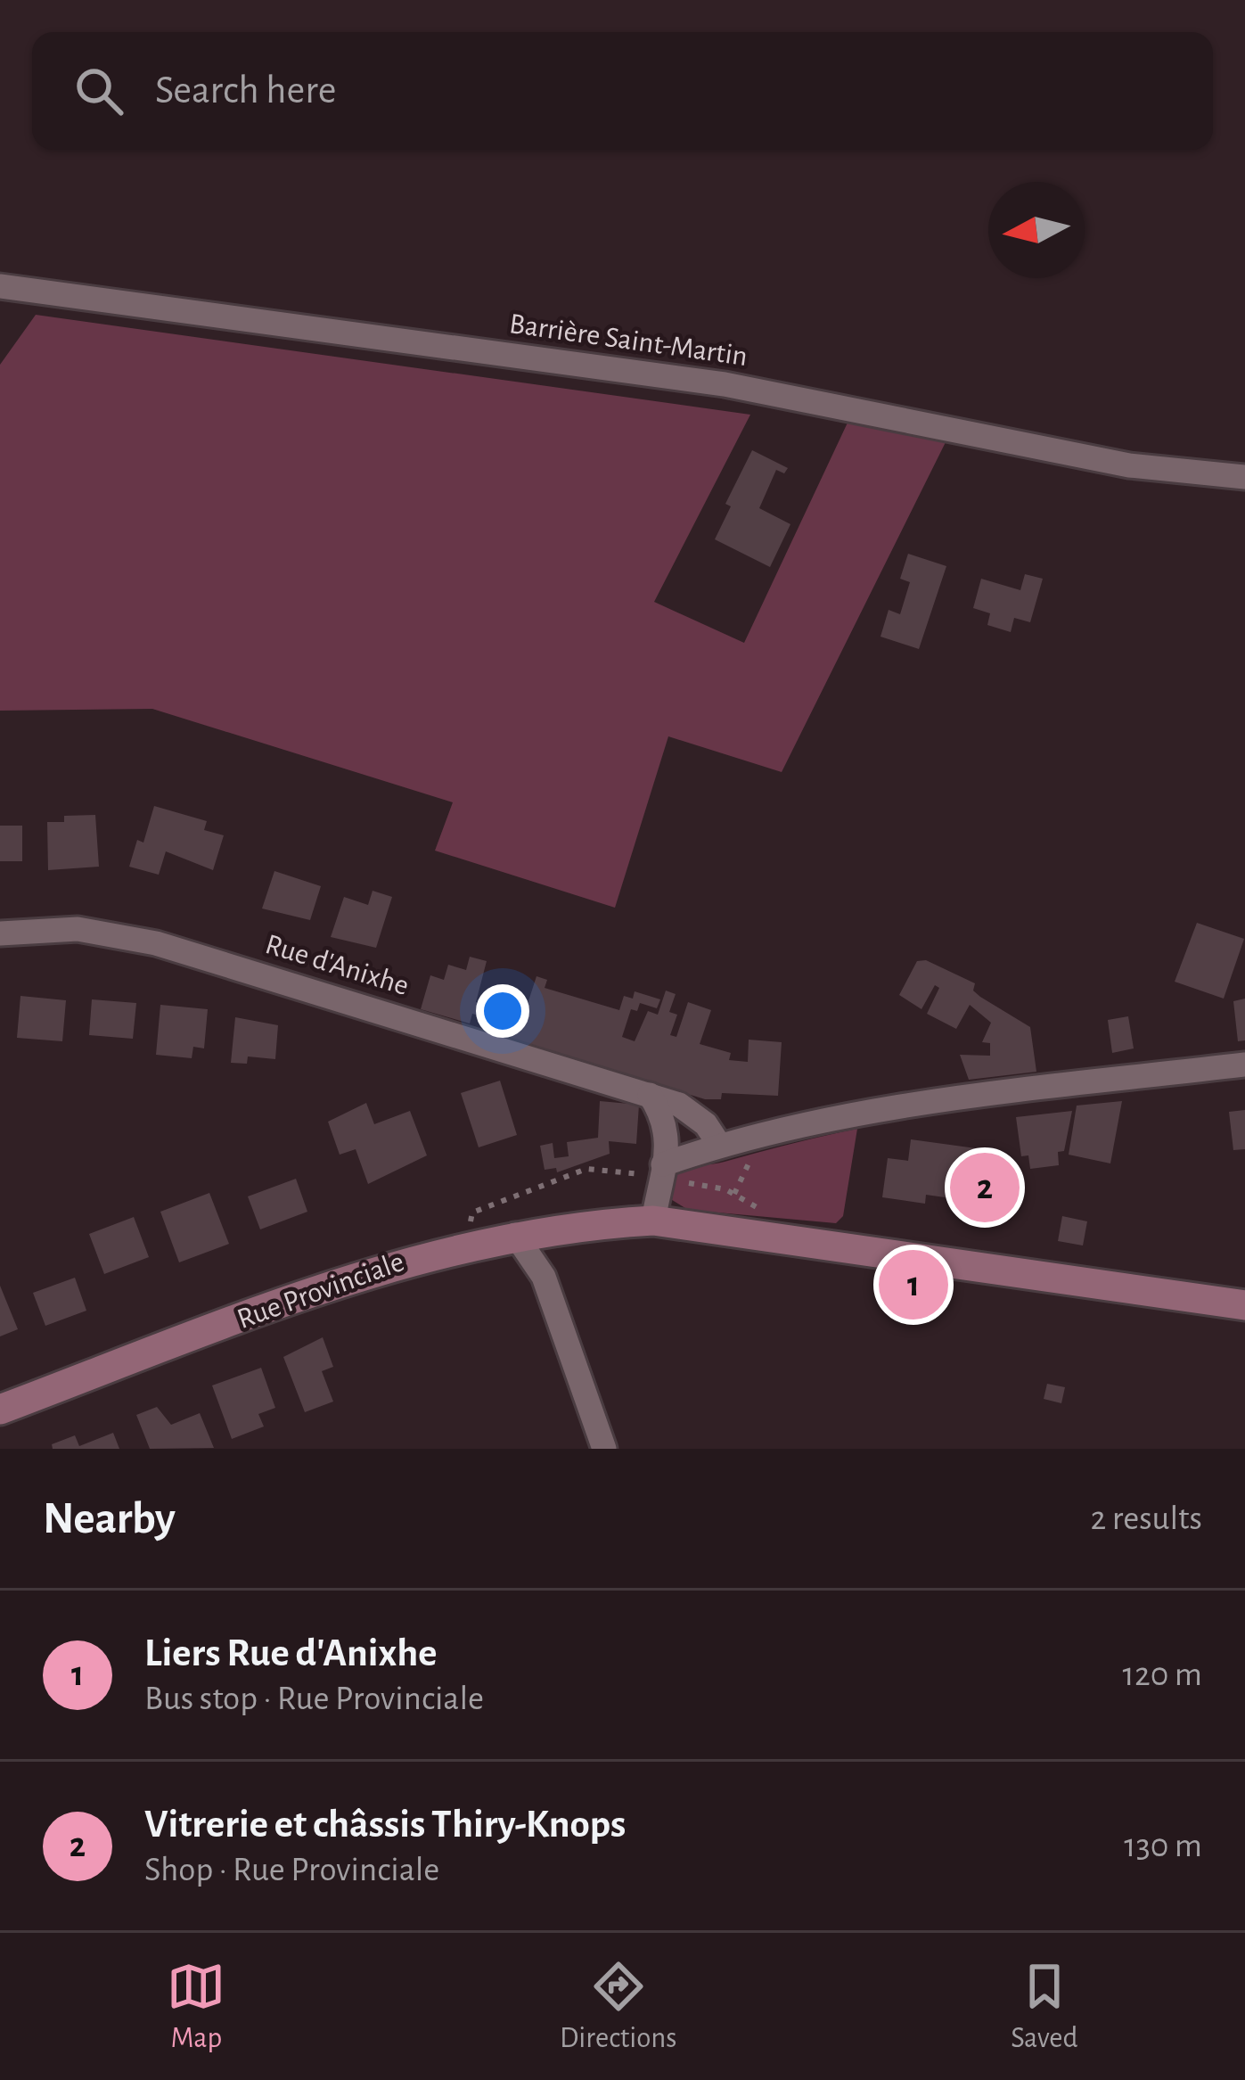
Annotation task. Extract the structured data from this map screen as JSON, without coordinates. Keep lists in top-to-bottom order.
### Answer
{
  "streets": {
    "main road": ["Rue Provinciale"],
    "street": ["Barrière Saint-Martin", "Rue d'Anixhe"]
  },
  "north": "left",
  "page": {
    "search": "Search here",
    "pins": ["2", "1"],
    "heading": ["Nearby", "2 results"],
    "list": [
      {
        "mark": "1",
        "name": "Liers Rue d'Anixhe",
        "note": "Bus stop · Rue Provinciale",
        "value": "120 m"
      },
      {
        "mark": "2",
        "name": "Vitrerie et châssis Thiry-Knops",
        "note": "Shop · Rue Provinciale",
        "value": "130 m"
      }
    ],
    "nav": ["Map", "Directions", "Saved"]
  }
}
